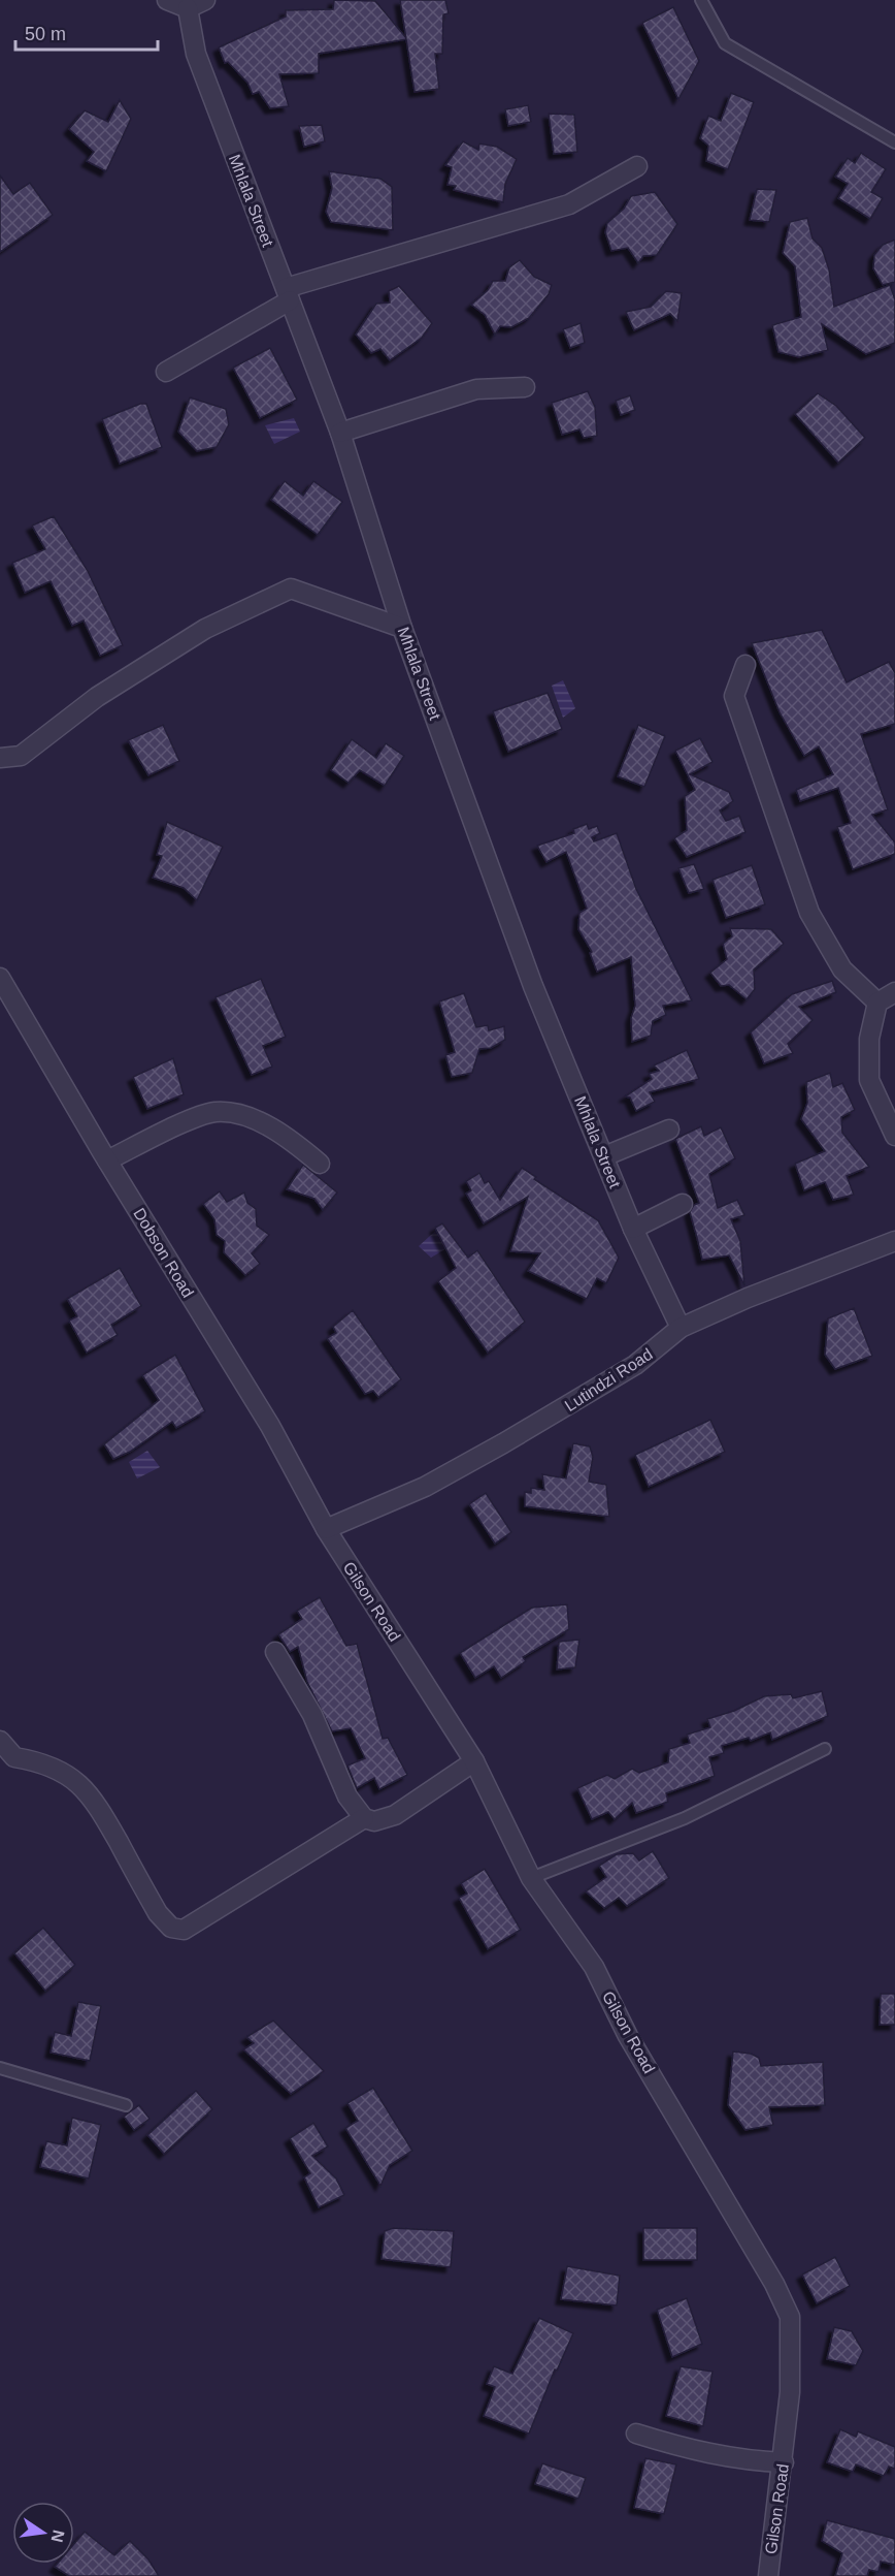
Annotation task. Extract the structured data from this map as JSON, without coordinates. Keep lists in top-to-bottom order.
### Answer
{
  "streets": {
    "street": [
      "Mhlala Street",
      "Dobson Road",
      "Lutindzi Road",
      "Gilson Road"
    ]
  },
  "crossings": [
    ["Mhlala Street", "Lutindzi Road"],
    ["Dobson Road", "Lutindzi Road"],
    ["Dobson Road", "Gilson Road"],
    ["Lutindzi Road", "Gilson Road"]
  ],
  "scale_bar": "50 m",
  "north": "right"
}
